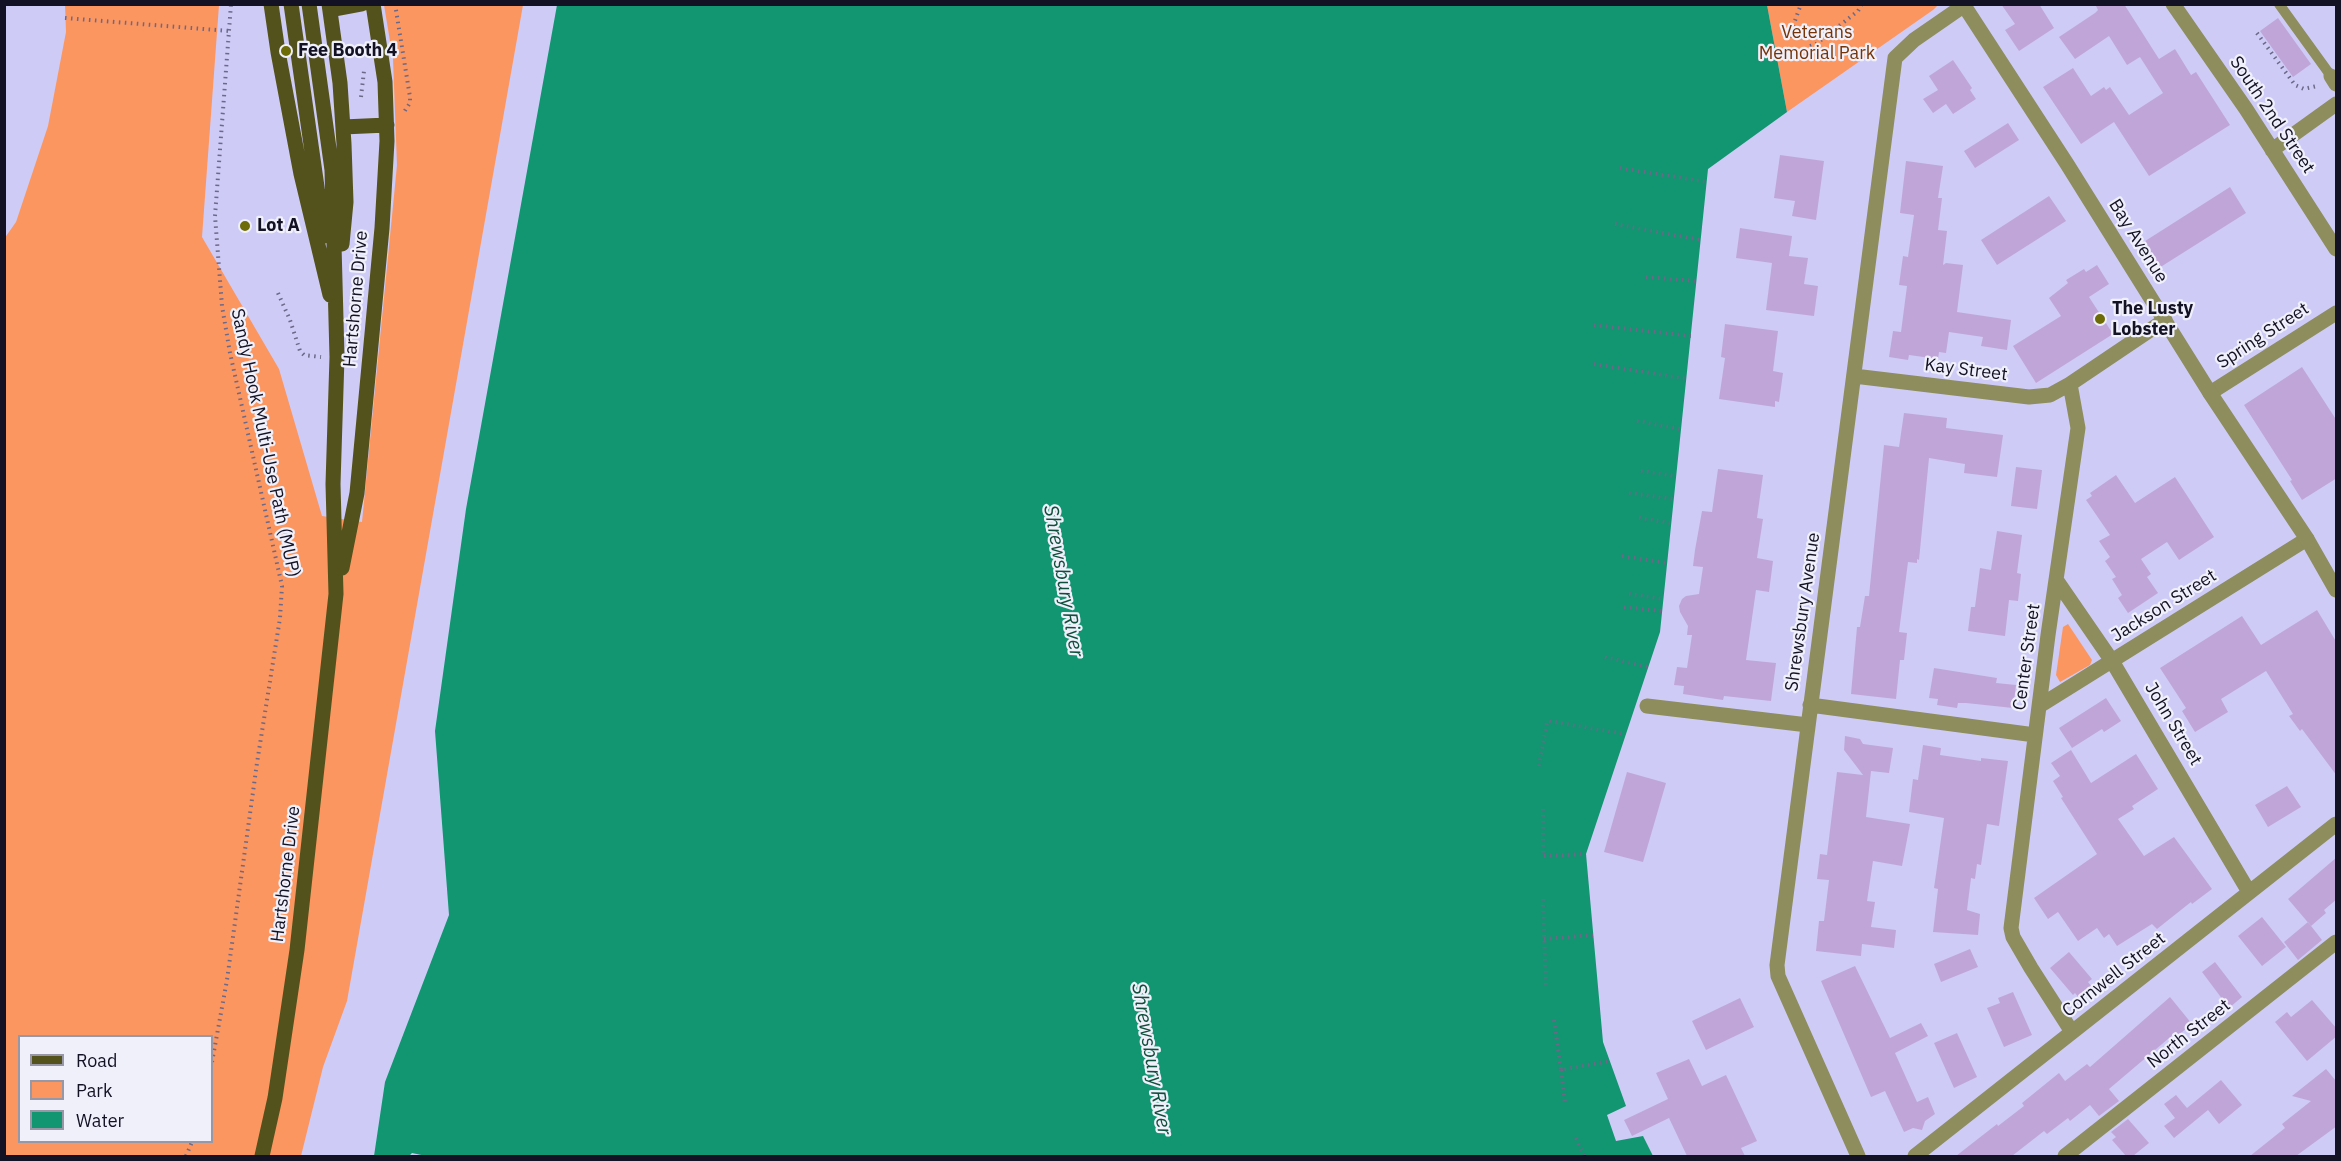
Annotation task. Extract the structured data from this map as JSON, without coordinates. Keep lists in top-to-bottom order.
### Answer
{
  "streets": {
    "main road": ["Hartshorne Drive"],
    "street": [
      "South 2nd Street",
      "Bay Avenue",
      "Spring Street",
      "Kay Street",
      "Jackson Street",
      "Shrewsbury Avenue",
      "Center Street",
      "John Street",
      "Cornwell Street",
      "North Street"
    ],
    "path": ["Sandy Hook Multi-Use Path (MUP)"]
  },
  "crossings": [
    ["Bay Avenue", "Spring Street"],
    ["Bay Avenue", "Jackson Street"],
    ["Bay Avenue", "Shrewsbury Avenue"],
    ["Kay Street", "Shrewsbury Avenue"],
    ["Kay Street", "Center Street"],
    ["Jackson Street", "Center Street"],
    ["Jackson Street", "John Street"],
    ["Center Street", "John Street"],
    ["Center Street", "Cornwell Street"],
    ["John Street", "Cornwell Street"]
  ],
  "water": ["Shrewsbury River"],
  "parks": ["Veterans Memorial Park"],
  "places": ["Fee Booth 4", "Lot A", "The Lusty Lobster"],
  "legend": ["Road", "Park", "Water"]
}
